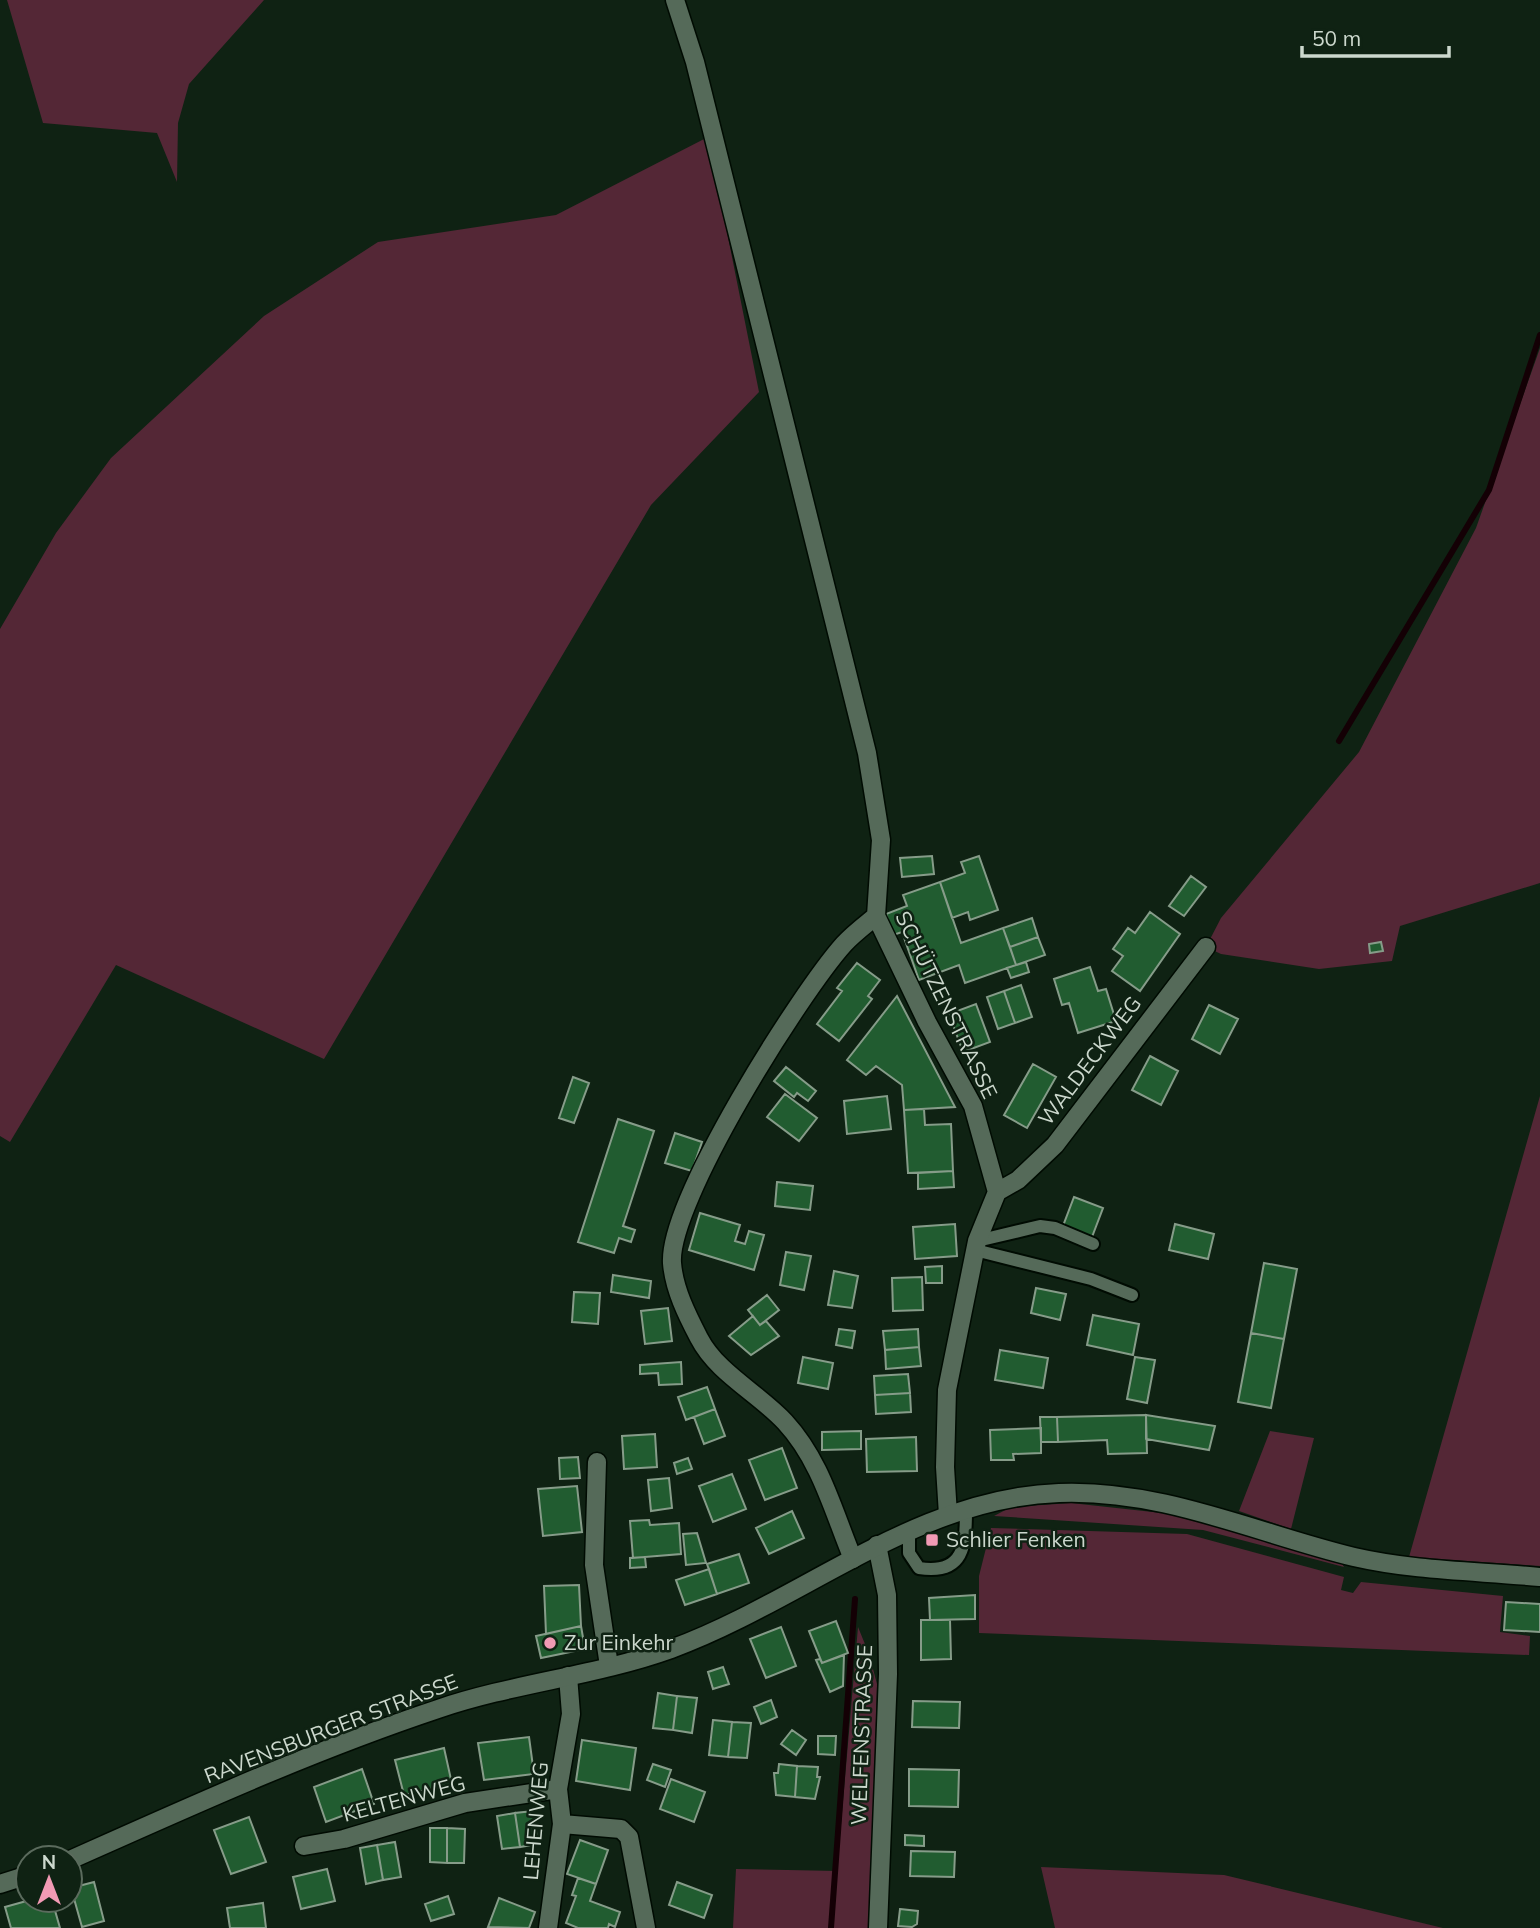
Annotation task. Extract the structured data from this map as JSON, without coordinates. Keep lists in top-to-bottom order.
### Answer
{
  "streets": {
    "street": [
      "SCHÜTZENSTRASSE",
      "WALDECKWEG",
      "RAVENSBURGER STRASSE",
      "WELFENSTRASSE",
      "KELTENWEG",
      "LEHENWEG"
    ]
  },
  "crossings": [
    ["SCHÜTZENSTRASSE", "WALDECKWEG"],
    ["RAVENSBURGER STRASSE", "WELFENSTRASSE"],
    ["RAVENSBURGER STRASSE", "LEHENWEG"],
    ["KELTENWEG", "LEHENWEG"]
  ],
  "places": {
    "transit": ["Schlier Fenken"],
    "other": ["Zur Einkehr"]
  },
  "scale_bar": "50 m",
  "north": "top"
}
